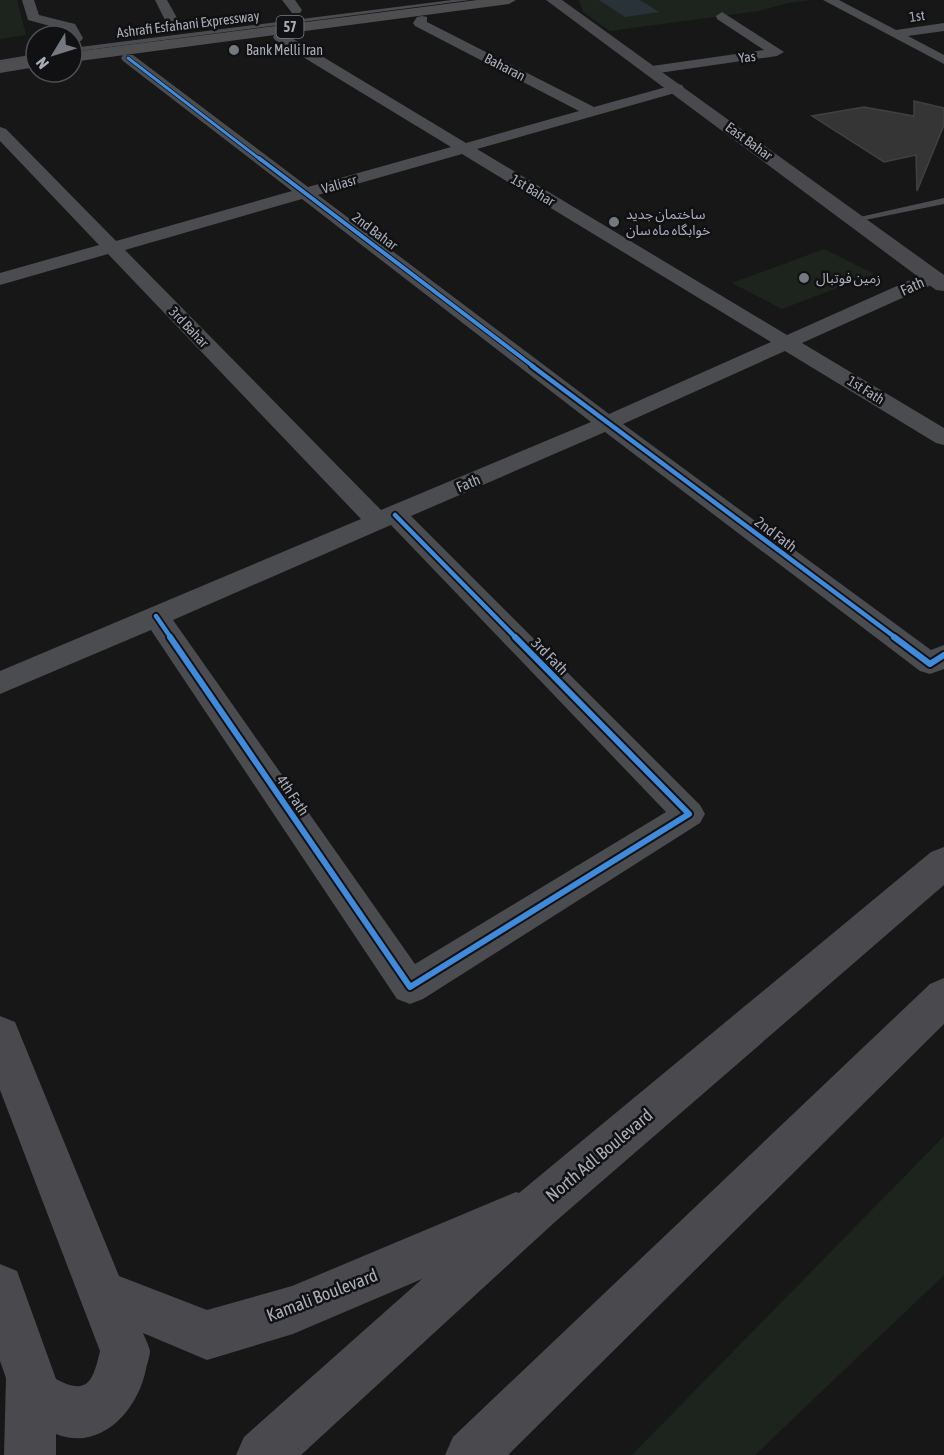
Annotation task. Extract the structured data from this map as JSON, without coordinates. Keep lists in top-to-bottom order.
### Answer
{
  "streets": {
    "highway": ["Ashrafi Esfahani Expressway", "57"],
    "street": [
      "1st",
      "Yas",
      "Baharan",
      "East Bahar",
      "Valiasr",
      "1st Bahar",
      "2nd Bahar",
      "Fath",
      "3rd Bahar",
      "1st Fath",
      "2nd Fath",
      "3rd Fath",
      "4th Fath",
      "North Adl Boulevard",
      "Kamali Boulevard"
    ]
  },
  "crossings": [
    ["Yas", "East Bahar"],
    ["Baharan", "Valiasr"],
    ["East Bahar", "Valiasr"],
    ["East Bahar", "Fath"],
    ["Valiasr", "1st Bahar"],
    ["Valiasr", "2nd Bahar"],
    ["Valiasr", "3rd Bahar"],
    ["1st Bahar", "Fath"],
    ["1st Bahar", "1st Fath"],
    ["2nd Bahar", "Fath"],
    ["2nd Bahar", "2nd Fath"],
    ["Fath", "3rd Bahar"],
    ["Fath", "1st Fath"],
    ["Fath", "2nd Fath"],
    ["Fath", "3rd Fath"],
    ["Fath", "4th Fath"],
    ["3rd Bahar", "3rd Fath"],
    ["3rd Fath", "4th Fath"],
    ["North Adl Boulevard", "Kamali Boulevard"]
  ],
  "places": ["Bank Melli Iran", "ساختمان جدید خوابگاه ماه سان", "زمین فوتبال"],
  "north": "bottom left"
}
